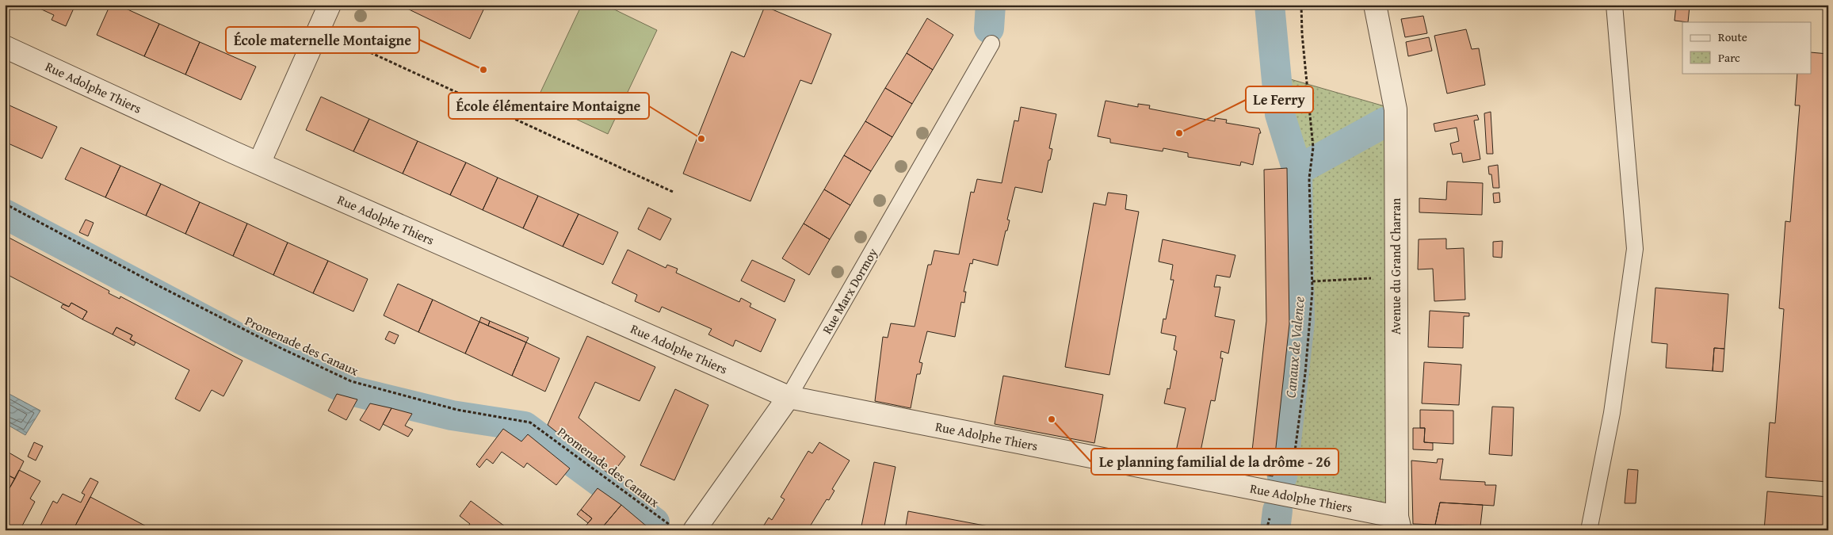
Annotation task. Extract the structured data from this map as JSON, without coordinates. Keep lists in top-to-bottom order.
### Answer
{
  "streets": {
    "street": ["Rue Adolphe Thiers", "Avenue du Grand Charran", "Rue Marx Dormoy"],
    "path": ["Promenade des Canaux"]
  },
  "crossings": [
    ["Rue Adolphe Thiers", "Avenue du Grand Charran"],
    ["Rue Adolphe Thiers", "Rue Marx Dormoy"],
    ["Rue Marx Dormoy", "Promenade des Canaux"]
  ],
  "water": ["Canaux de Valence"],
  "places": [
    "École maternelle Montaigne",
    "Le Ferry",
    "École élémentaire Montaigne",
    "Le planning familial de la drôme - 26"
  ],
  "legend": ["Route", "Parc"]
}
